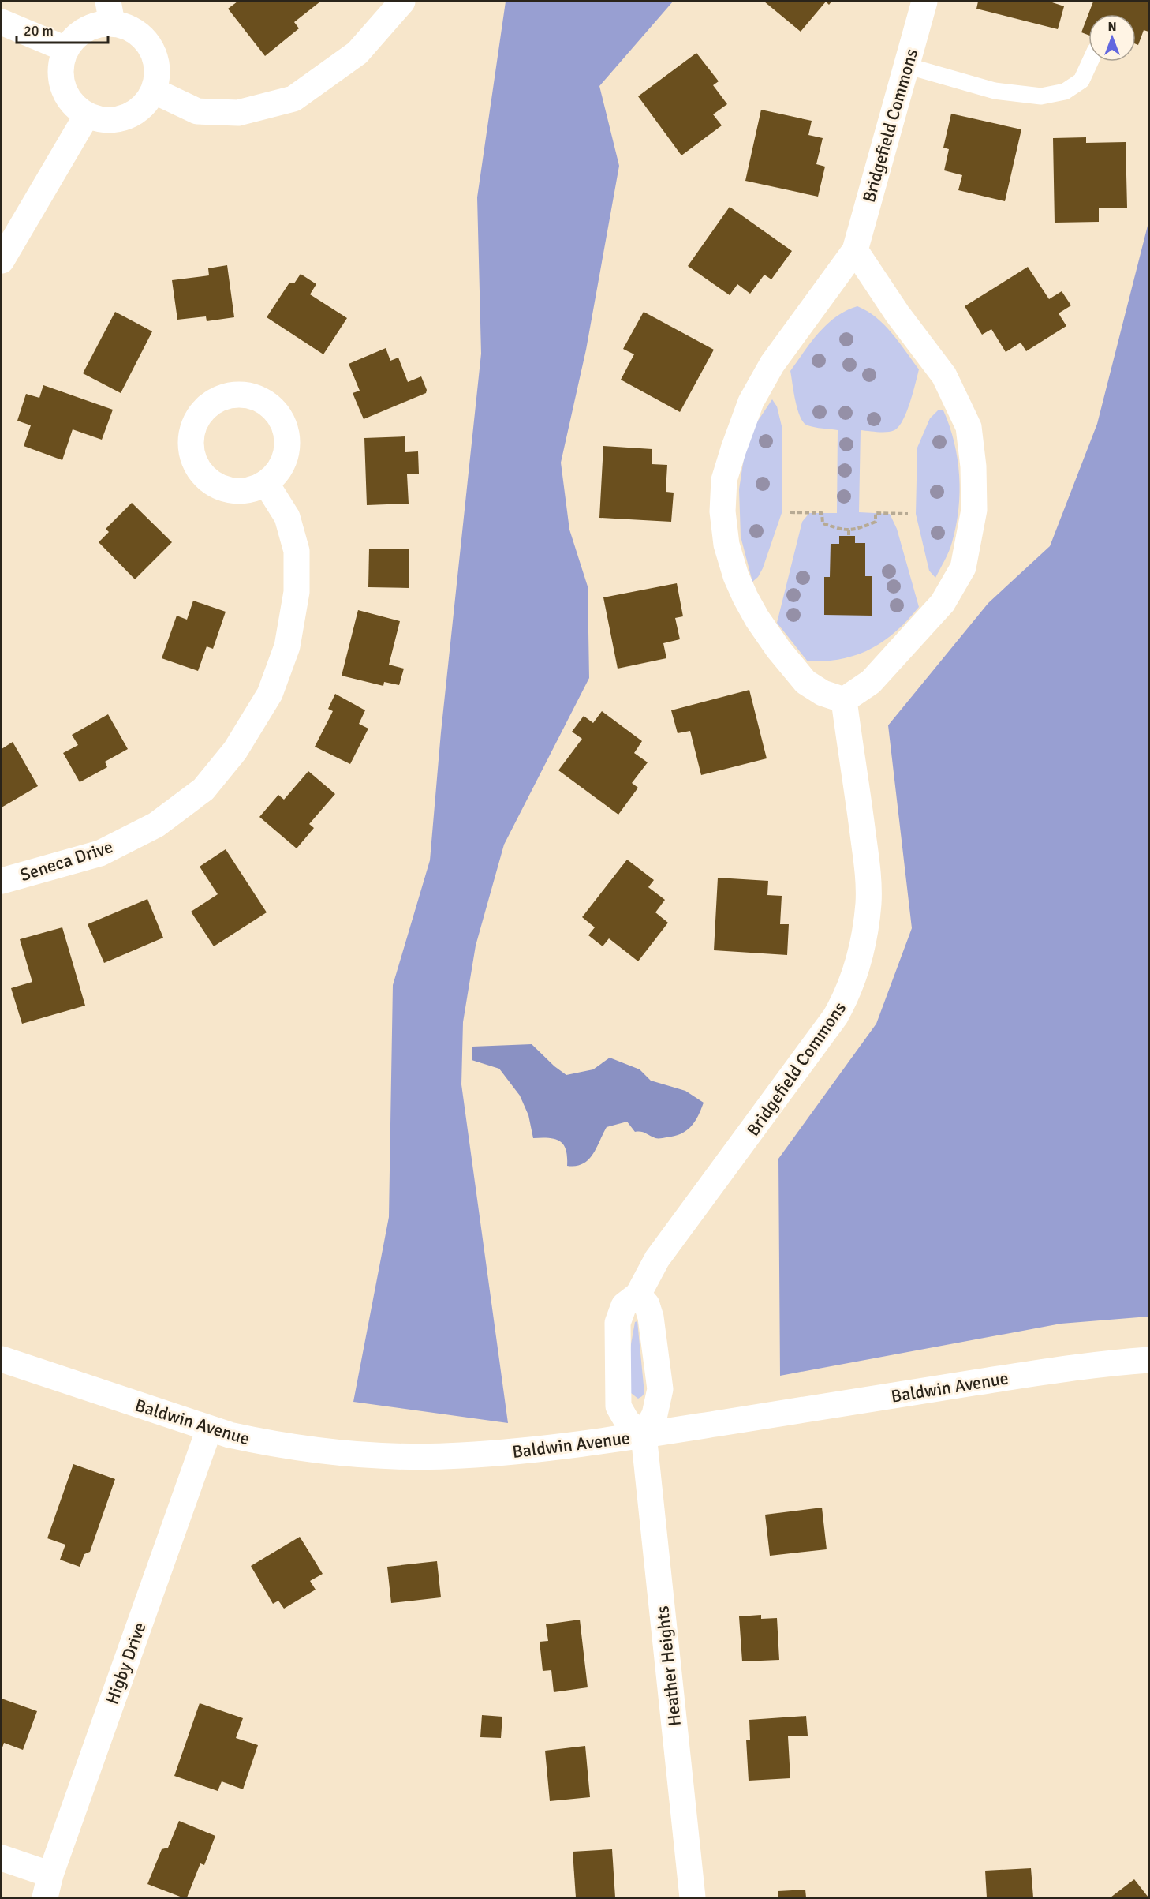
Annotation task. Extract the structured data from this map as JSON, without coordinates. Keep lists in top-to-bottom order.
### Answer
{
  "streets": {
    "street": [
      "Bridgefield Commons",
      "Seneca Drive",
      "Baldwin Avenue",
      "Higby Drive",
      "Heather Heights"
    ]
  },
  "crossings": [
    ["Bridgefield Commons", "Baldwin Avenue"],
    ["Bridgefield Commons", "Heather Heights"],
    ["Baldwin Avenue", "Higby Drive"],
    ["Baldwin Avenue", "Heather Heights"]
  ],
  "scale_bar": "20 m",
  "north": "top"
}
